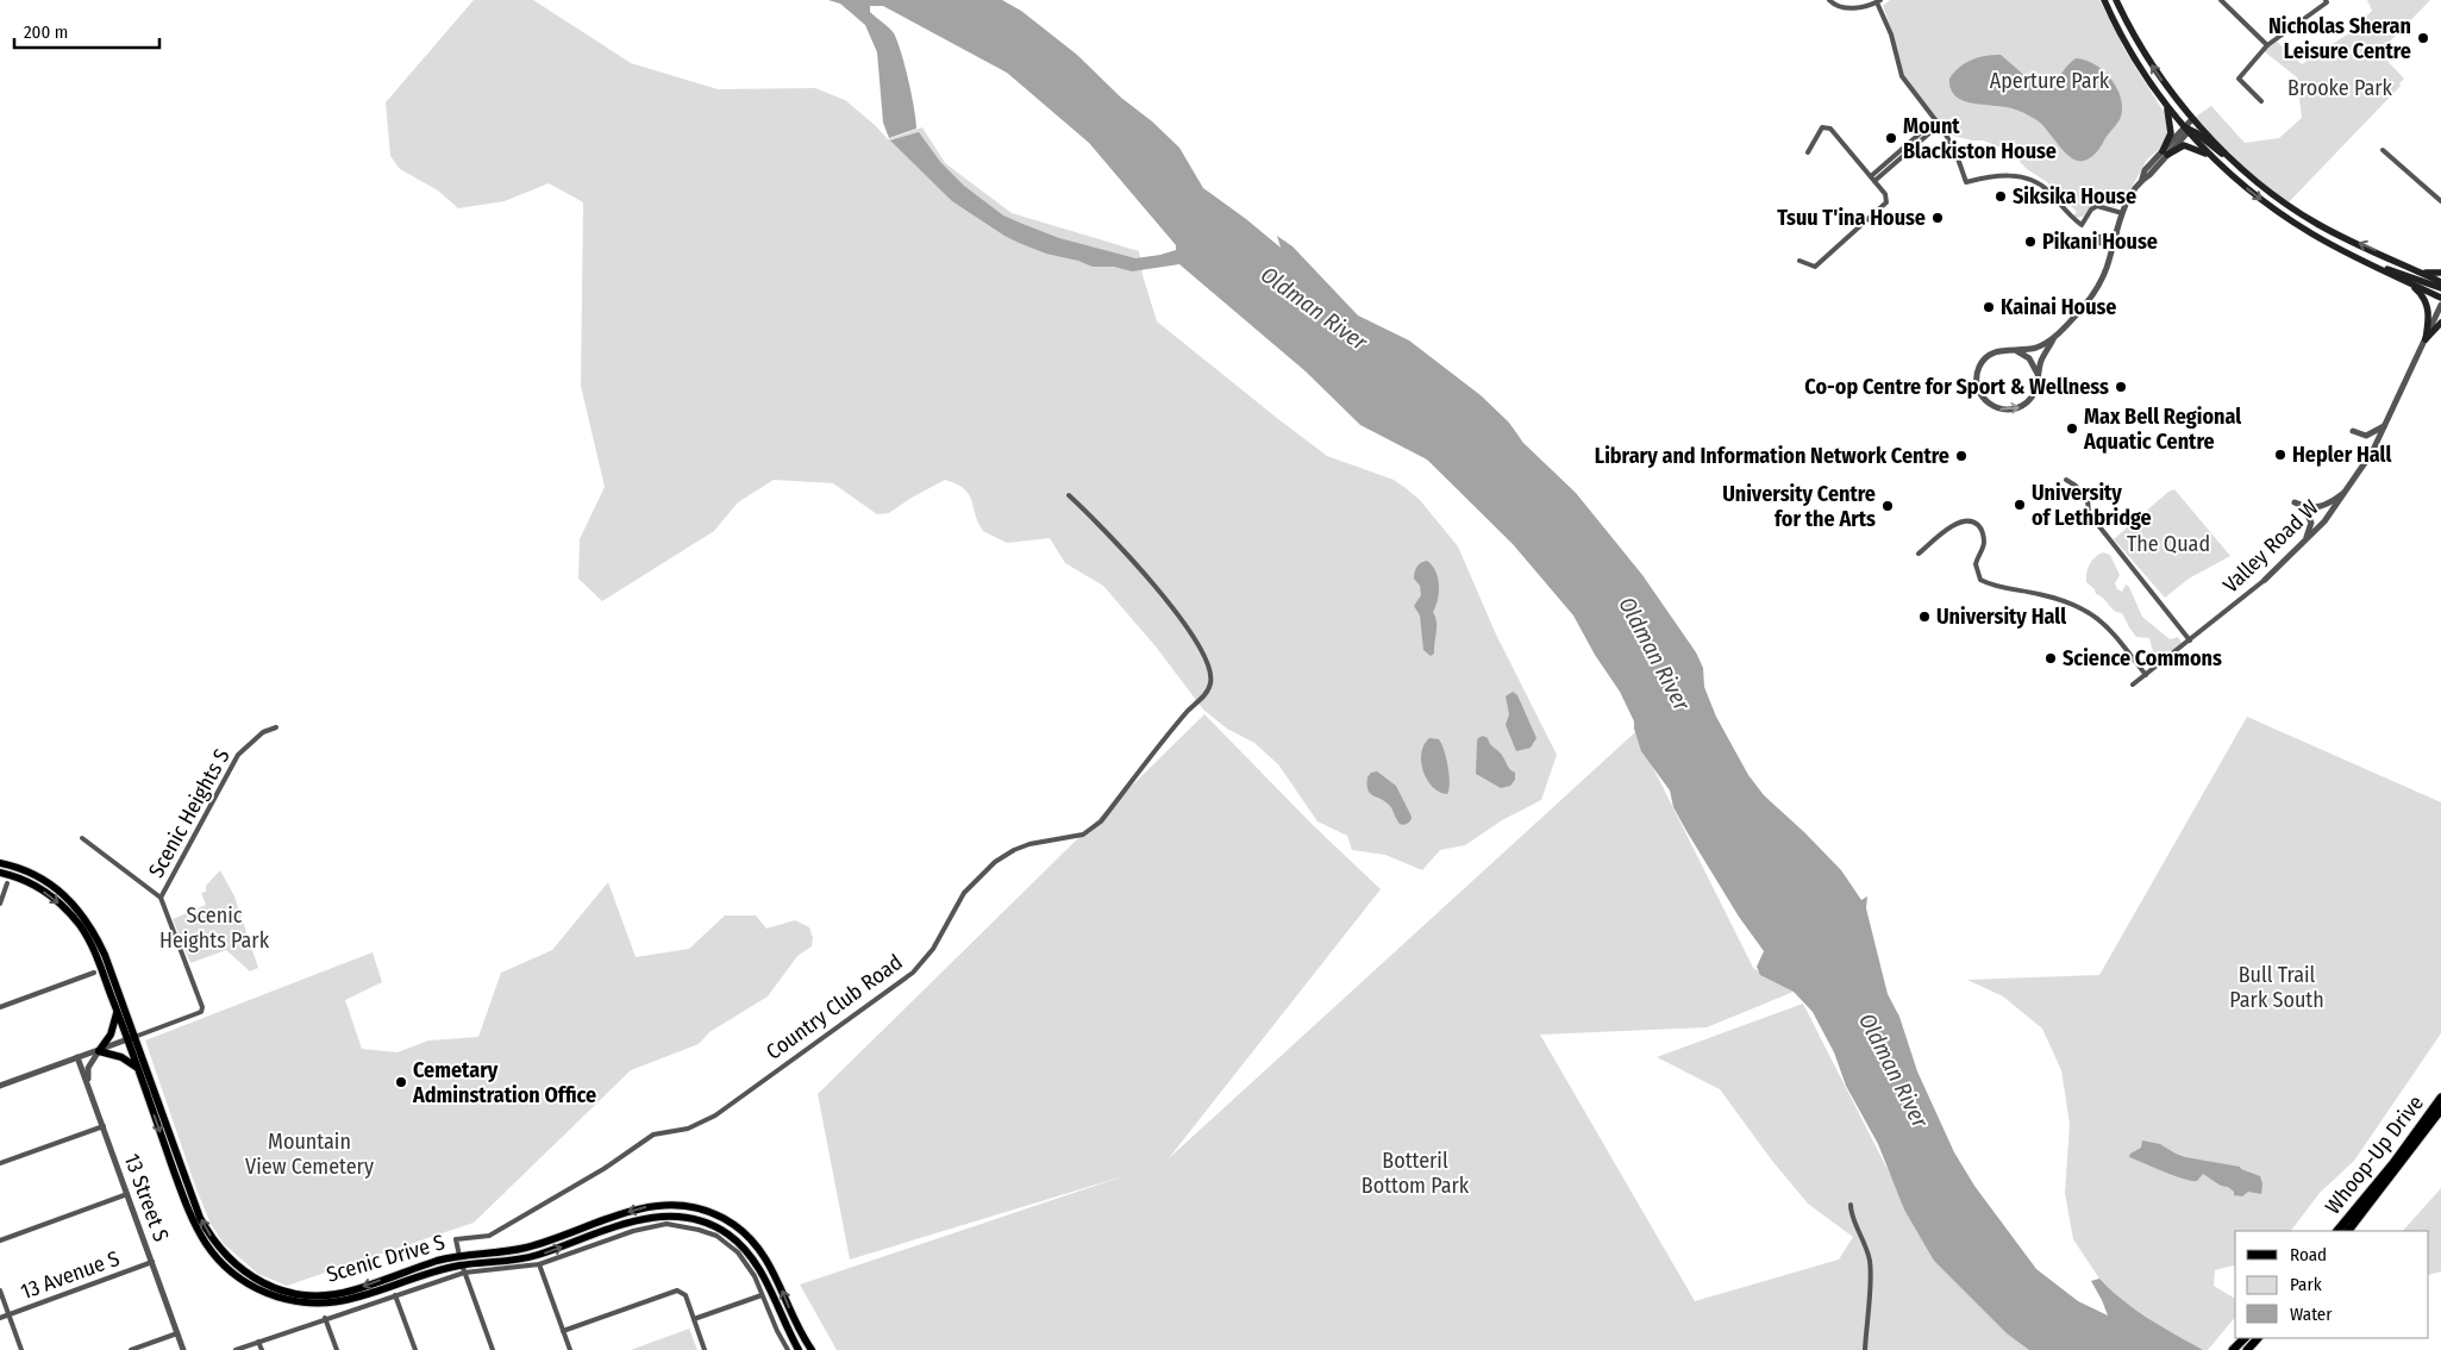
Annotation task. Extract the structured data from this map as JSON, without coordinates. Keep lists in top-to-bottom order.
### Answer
{
  "streets": {
    "highway": ["Whoop-Up Drive"],
    "main road": ["Scenic Drive S"],
    "street": [
      "Valley Road W",
      "Scenic Heights S",
      "Country Club Road",
      "13 Street S",
      "13 Avenue S"
    ]
  },
  "crossings": [
    ["Scenic Heights S", "Scenic Drive S"],
    ["Country Club Road", "Scenic Drive S"],
    ["13 Street S", "13 Avenue S"]
  ],
  "water": ["Oldman River"],
  "parks": [
    "Aperture Park",
    "Brooke Park",
    "The Quad",
    "Scenic Heights Park",
    "Bull Trail Park South",
    "Mountain View Cemetery",
    "Botteril Bottom Park"
  ],
  "places": [
    "Nicholas Sheran Leisure Centre",
    "Mount Blackiston House",
    "Siksika House",
    "Tsuu T'ina House",
    "Pikani House",
    "Kainai House",
    "Co-op Centre for Sport & Wellness",
    "Max Bell Regional Aquatic Centre",
    "Hepler Hall",
    "Library and Information Network Centre",
    "University of Lethbridge",
    "University Centre for the Arts",
    "University Hall",
    "Science Commons",
    "Cemetary Adminstration Office"
  ],
  "legend": ["Road", "Park", "Water"],
  "scale_bar": "200 m"
}
